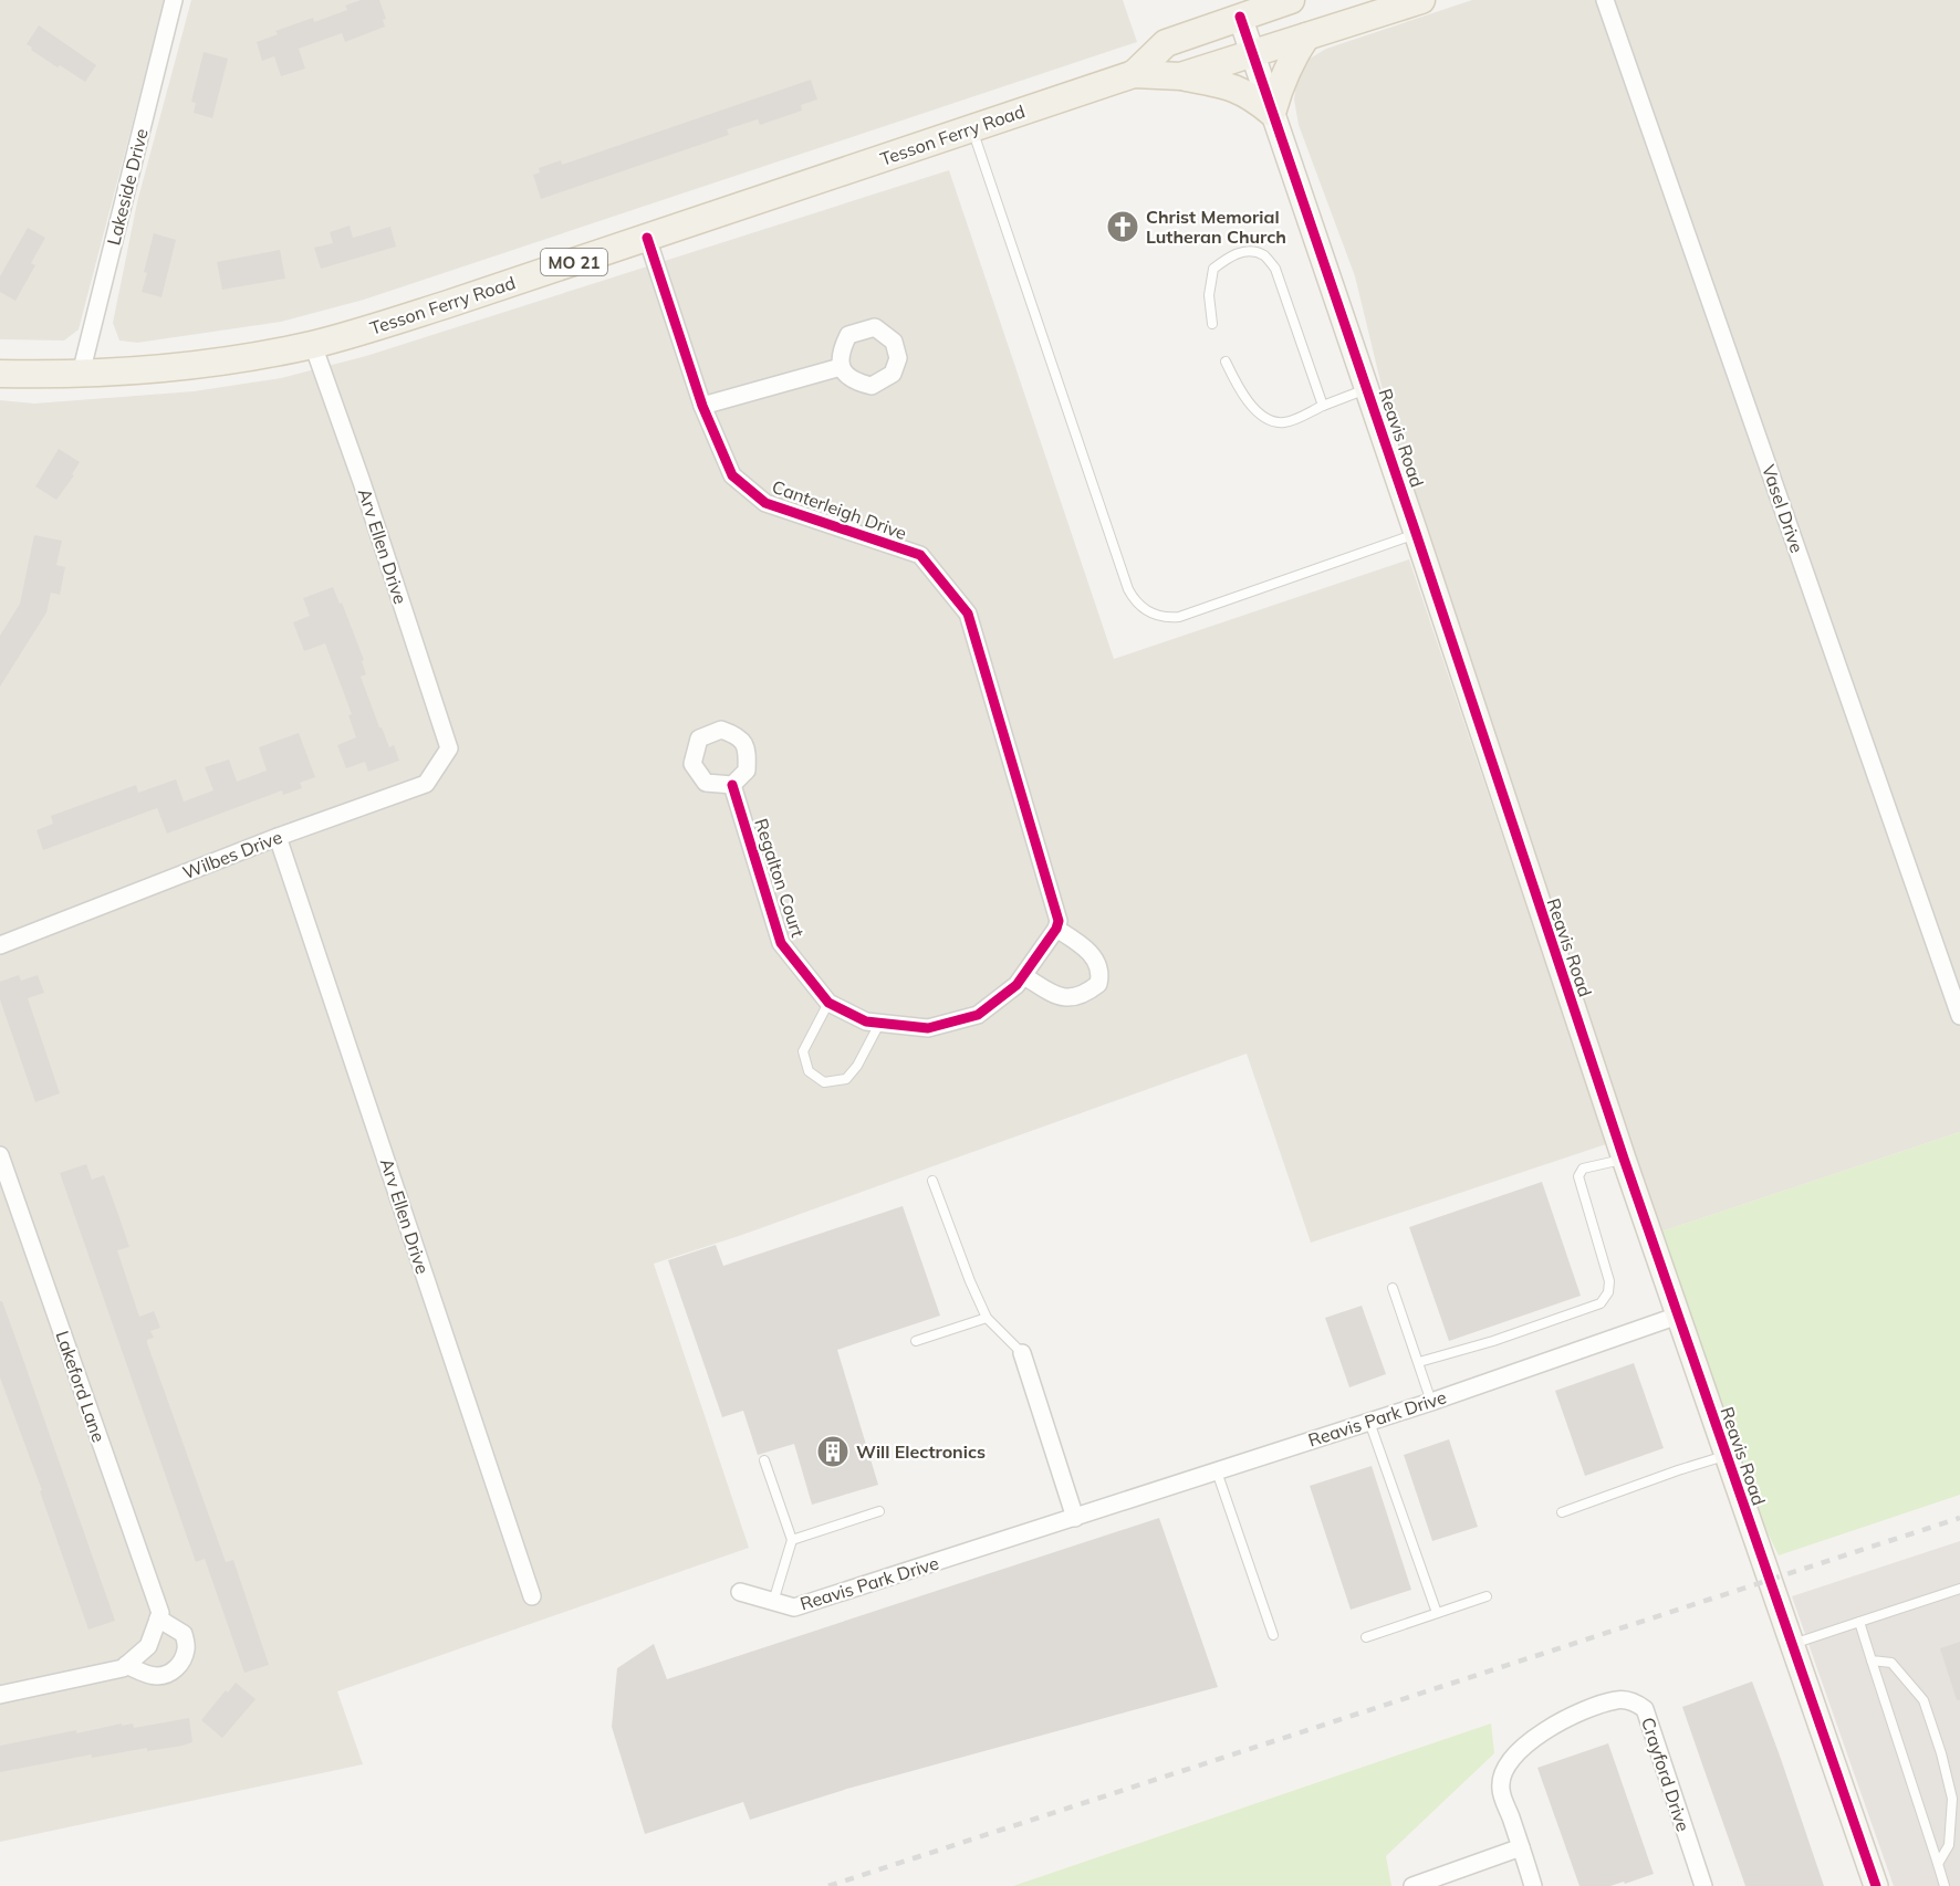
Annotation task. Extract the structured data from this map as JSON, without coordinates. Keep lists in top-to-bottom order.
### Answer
{
  "streets": {
    "main road": ["Tesson Ferry Road", "MO 21"],
    "street": [
      "Lakeside Drive",
      "Reavis Road",
      "Vasel Drive",
      "Canterleigh Drive",
      "Arv Ellen Drive",
      "Wilbes Drive",
      "Regalton Court",
      "Lakeford Lane",
      "Reavis Park Drive",
      "Crayford Drive"
    ]
  },
  "crossings": [
    ["Tesson Ferry Road", "Lakeside Drive"],
    ["Tesson Ferry Road", "Reavis Road"],
    ["Tesson Ferry Road", "Canterleigh Drive"],
    ["Tesson Ferry Road", "Arv Ellen Drive"],
    ["Reavis Road", "Reavis Park Drive"],
    ["Canterleigh Drive", "Regalton Court"],
    ["Arv Ellen Drive", "Wilbes Drive"]
  ],
  "places": {
    "church": ["Christ Memorial Lutheran Church"],
    "building": ["Will Electronics"]
  }
}
